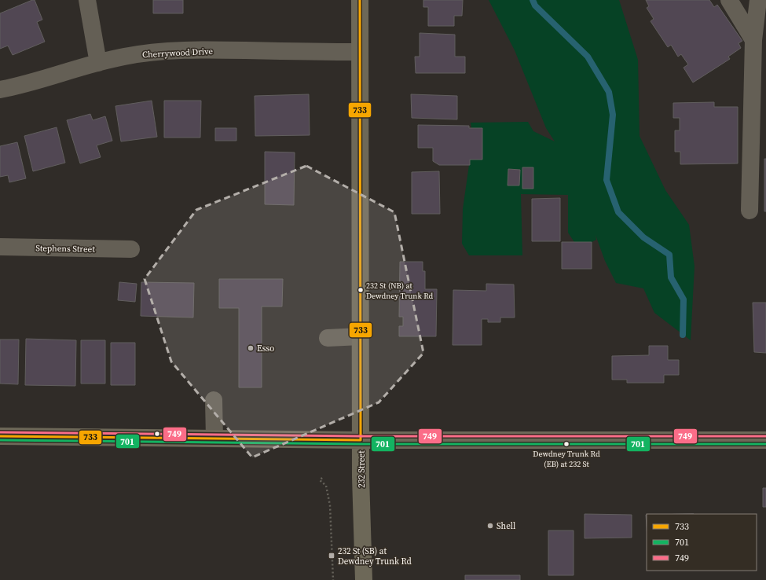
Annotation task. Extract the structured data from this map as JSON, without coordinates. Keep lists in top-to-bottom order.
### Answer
{
  "streets": {
    "main road": ["232 Street"],
    "street": ["Cherrywood Drive", "Stephens Street"]
  },
  "crossings": [
    ["Cherrywood Drive", "232 Street"]
  ],
  "places": {
    "other": [
      "232 St (NB) at Dewdney Trunk Rd",
      "Esso",
      "Dewdney Trunk Rd (EB) at 232 St",
      "Shell"
    ],
    "transit": ["232 St (SB) at Dewdney Trunk Rd"]
  },
  "lines": ["transit line 733", "transit line 749", "transit line 701"],
  "legend": ["733", "701", "749"]
}
